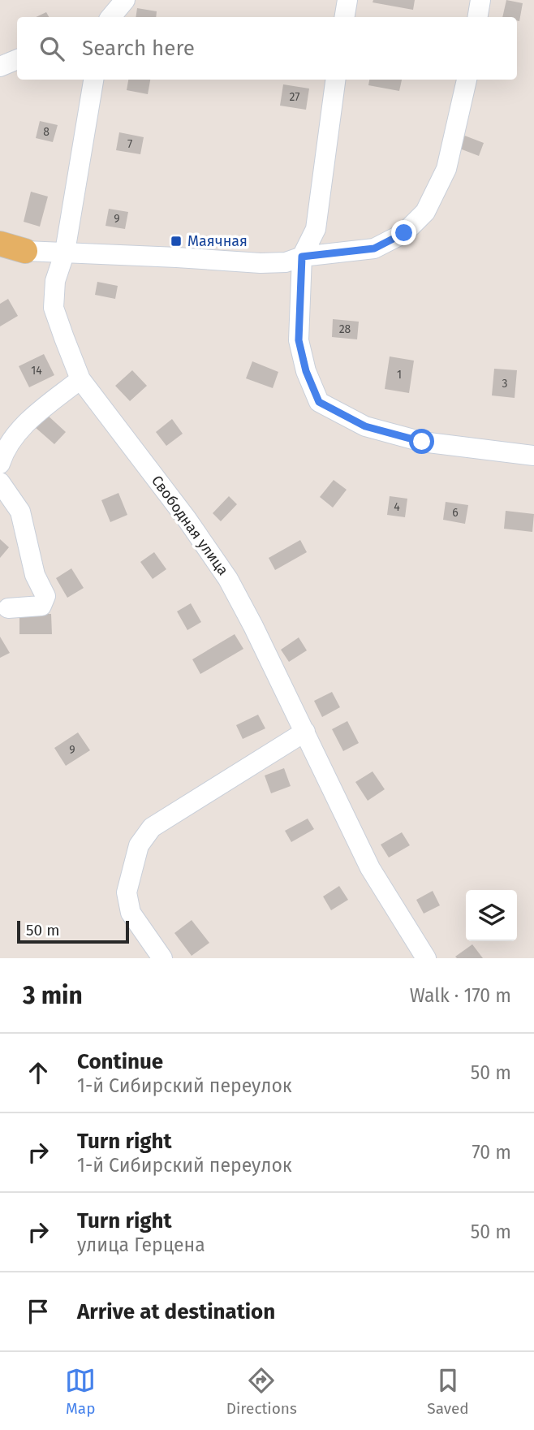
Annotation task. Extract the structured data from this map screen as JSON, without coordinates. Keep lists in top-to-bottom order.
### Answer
{
  "streets": {
    "street": ["Свободная улица"]
  },
  "places": {
    "transit": ["Маячная"]
  },
  "house_numbers": [
    "27",
    "8",
    "7",
    "9",
    "28",
    "14",
    "1",
    "3",
    "4",
    "6",
    "9"
  ],
  "scale_bar": "50 m",
  "page": {
    "search": "Search here",
    "scale": "50 m",
    "heading": ["3 min", "Walk · 170 m"],
    "list": [
      ["Continue", "1-й Сибирский переулок", "50 m"],
      ["Turn right", "1-й Сибирский переулок", "70 m"],
      ["Turn right", "улица Герцена", "50 m"],
      "Arrive at destination"
    ],
    "nav": ["Map", "Directions", "Saved"]
  }
}
